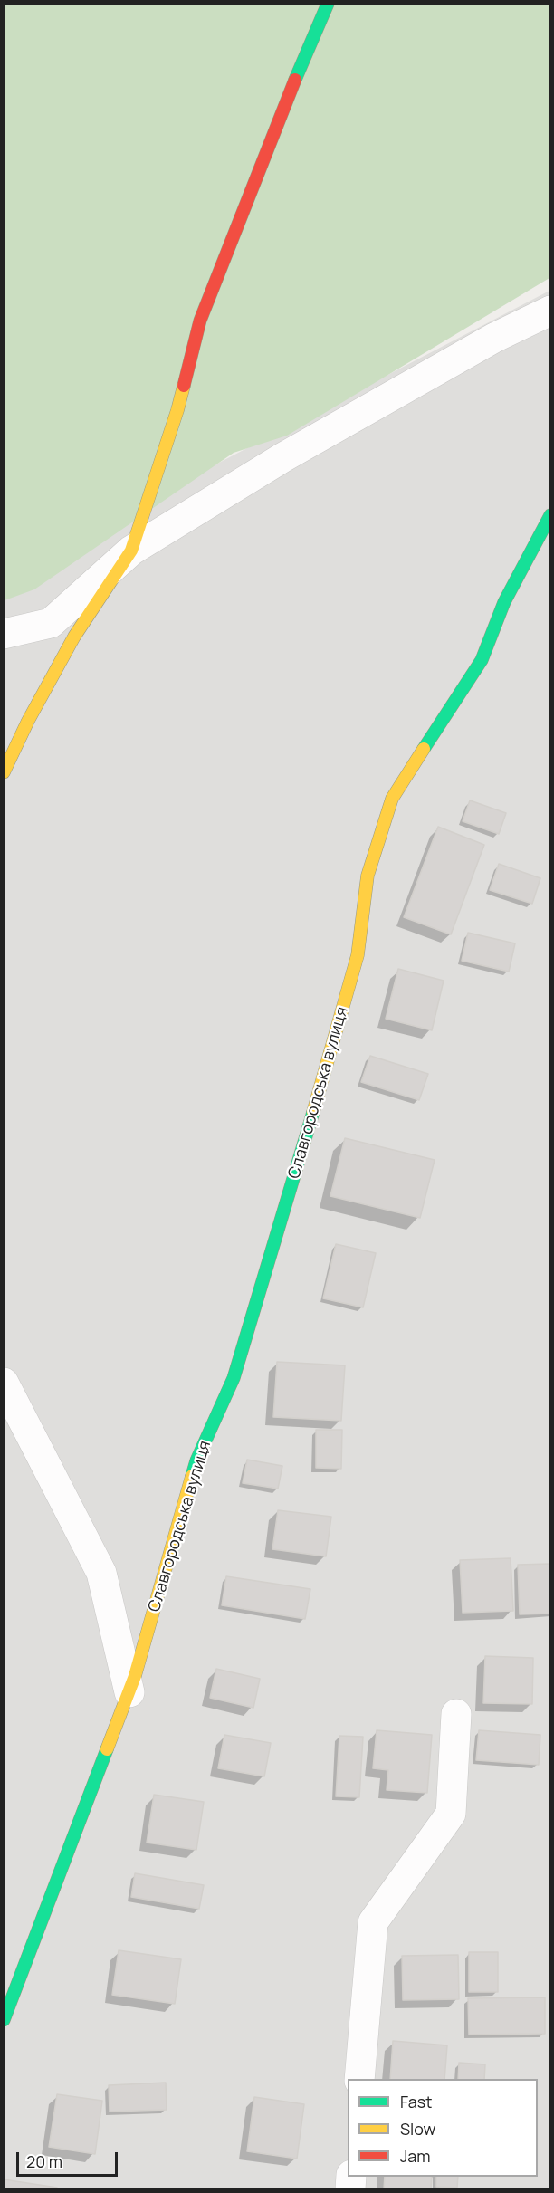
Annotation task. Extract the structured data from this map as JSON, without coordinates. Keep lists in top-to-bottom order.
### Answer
{
  "streets": {
    "street": ["Славгородська вулиця"]
  },
  "legend": ["Fast", "Slow", "Jam"],
  "scale_bar": "20 m"
}
